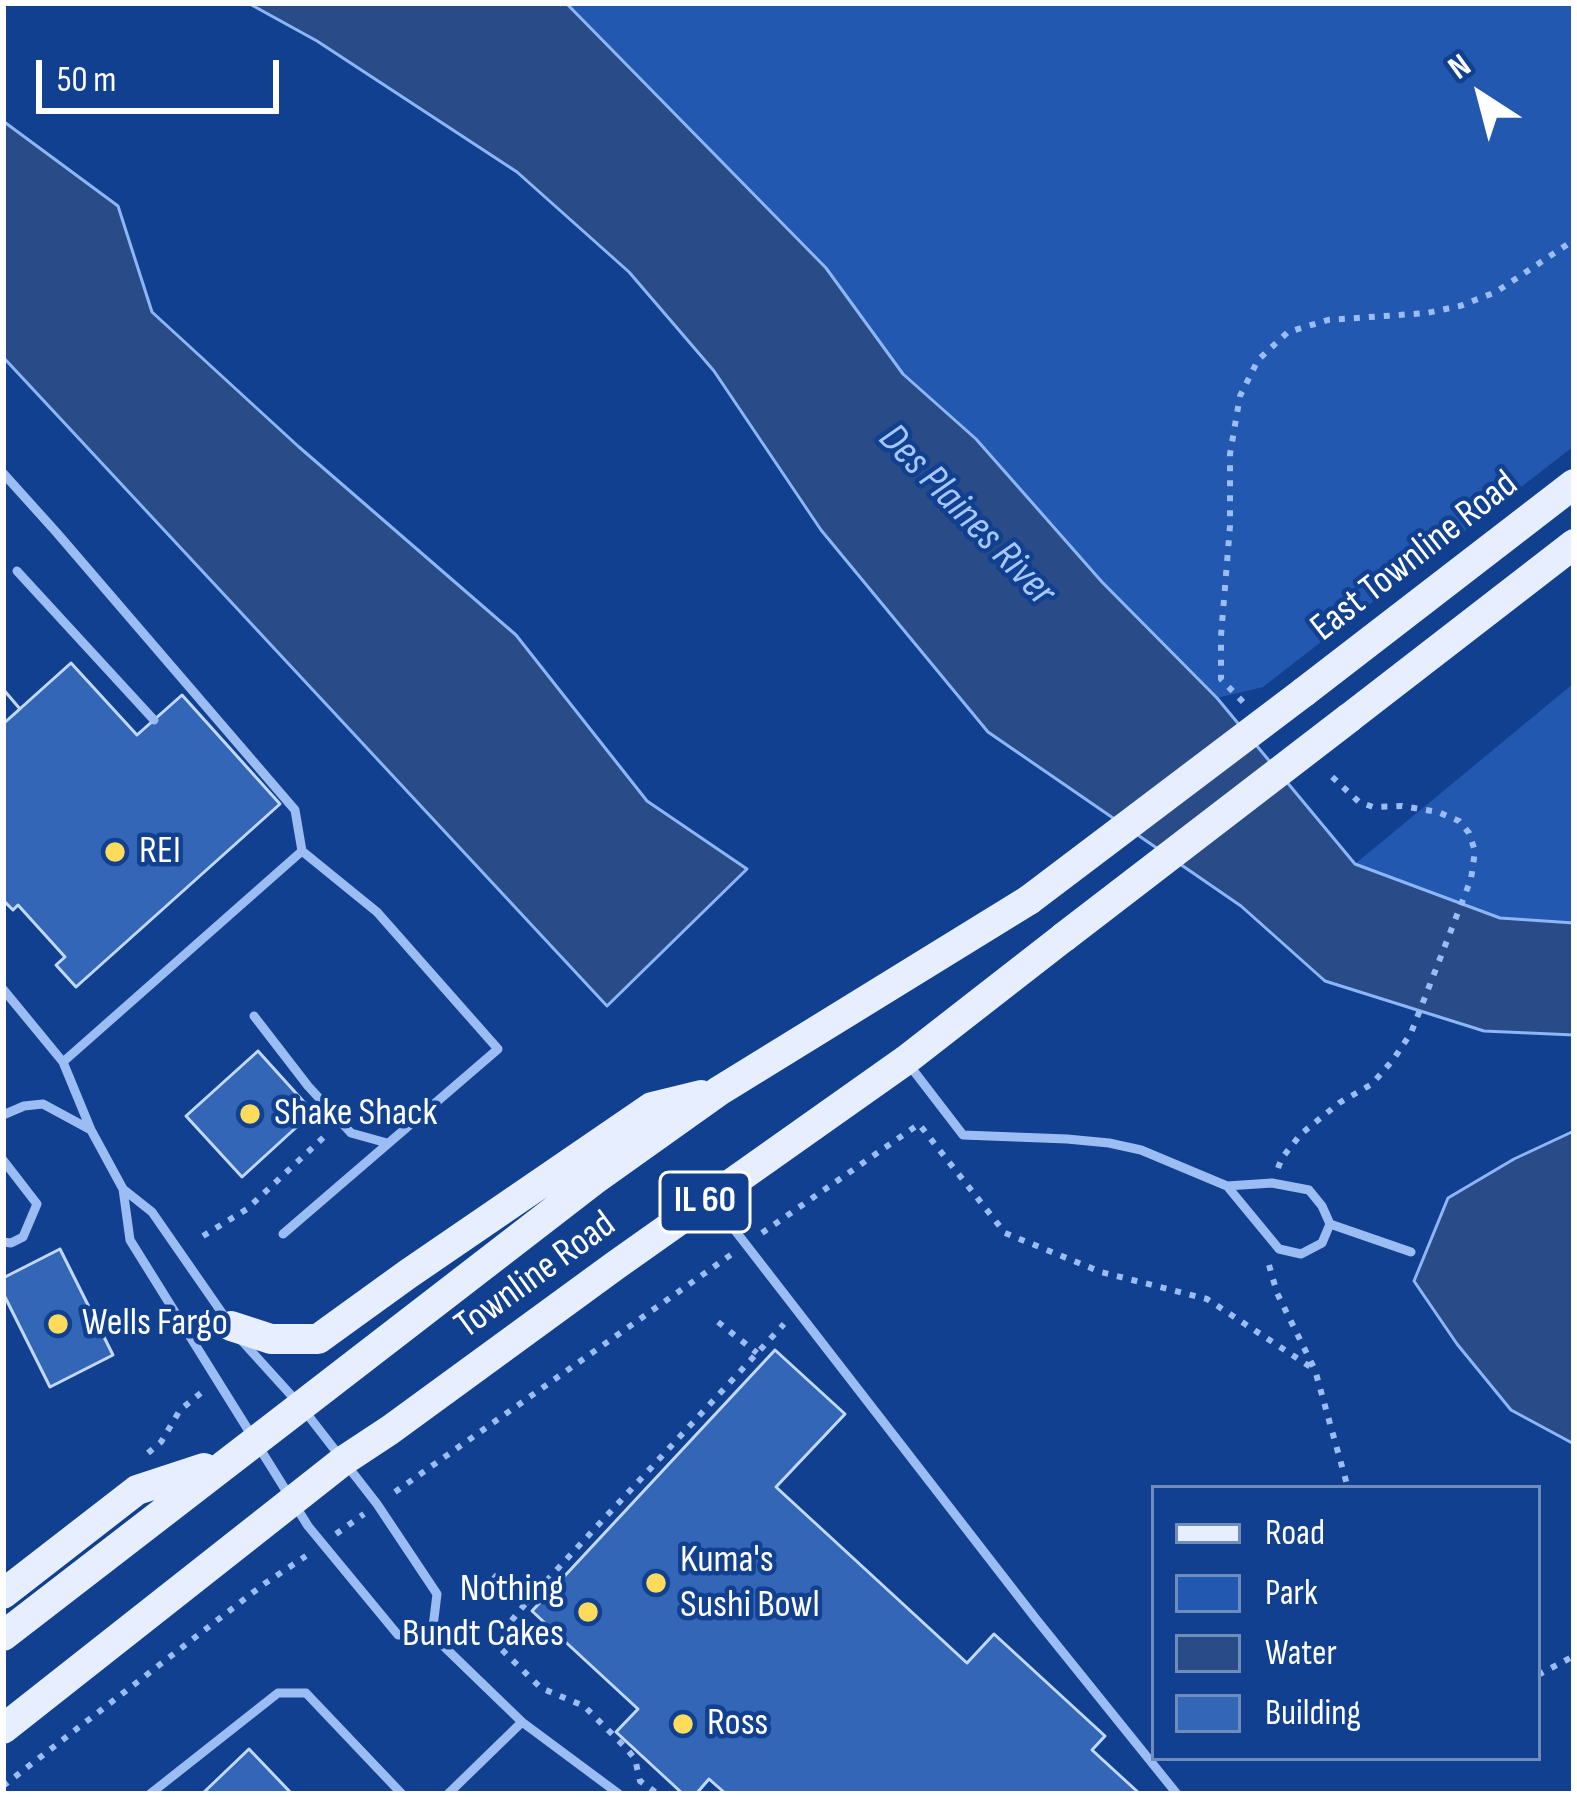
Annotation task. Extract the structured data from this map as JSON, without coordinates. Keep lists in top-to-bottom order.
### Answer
{
  "streets": {
    "main road": ["East Townline Road", "IL 60", "Townline Road"]
  },
  "crossings": [
    ["East Townline Road", "Townline Road"]
  ],
  "water": ["Des Plaines River"],
  "places": [
    "REI",
    "Shake Shack",
    "Wells Fargo",
    "Kuma's Sushi Bowl",
    "Nothing Bundt Cakes",
    "Ross"
  ],
  "legend": [
    "Road",
    "Park",
    "Water",
    "Building"
  ],
  "scale_bar": "50 m",
  "north": "top left"
}
